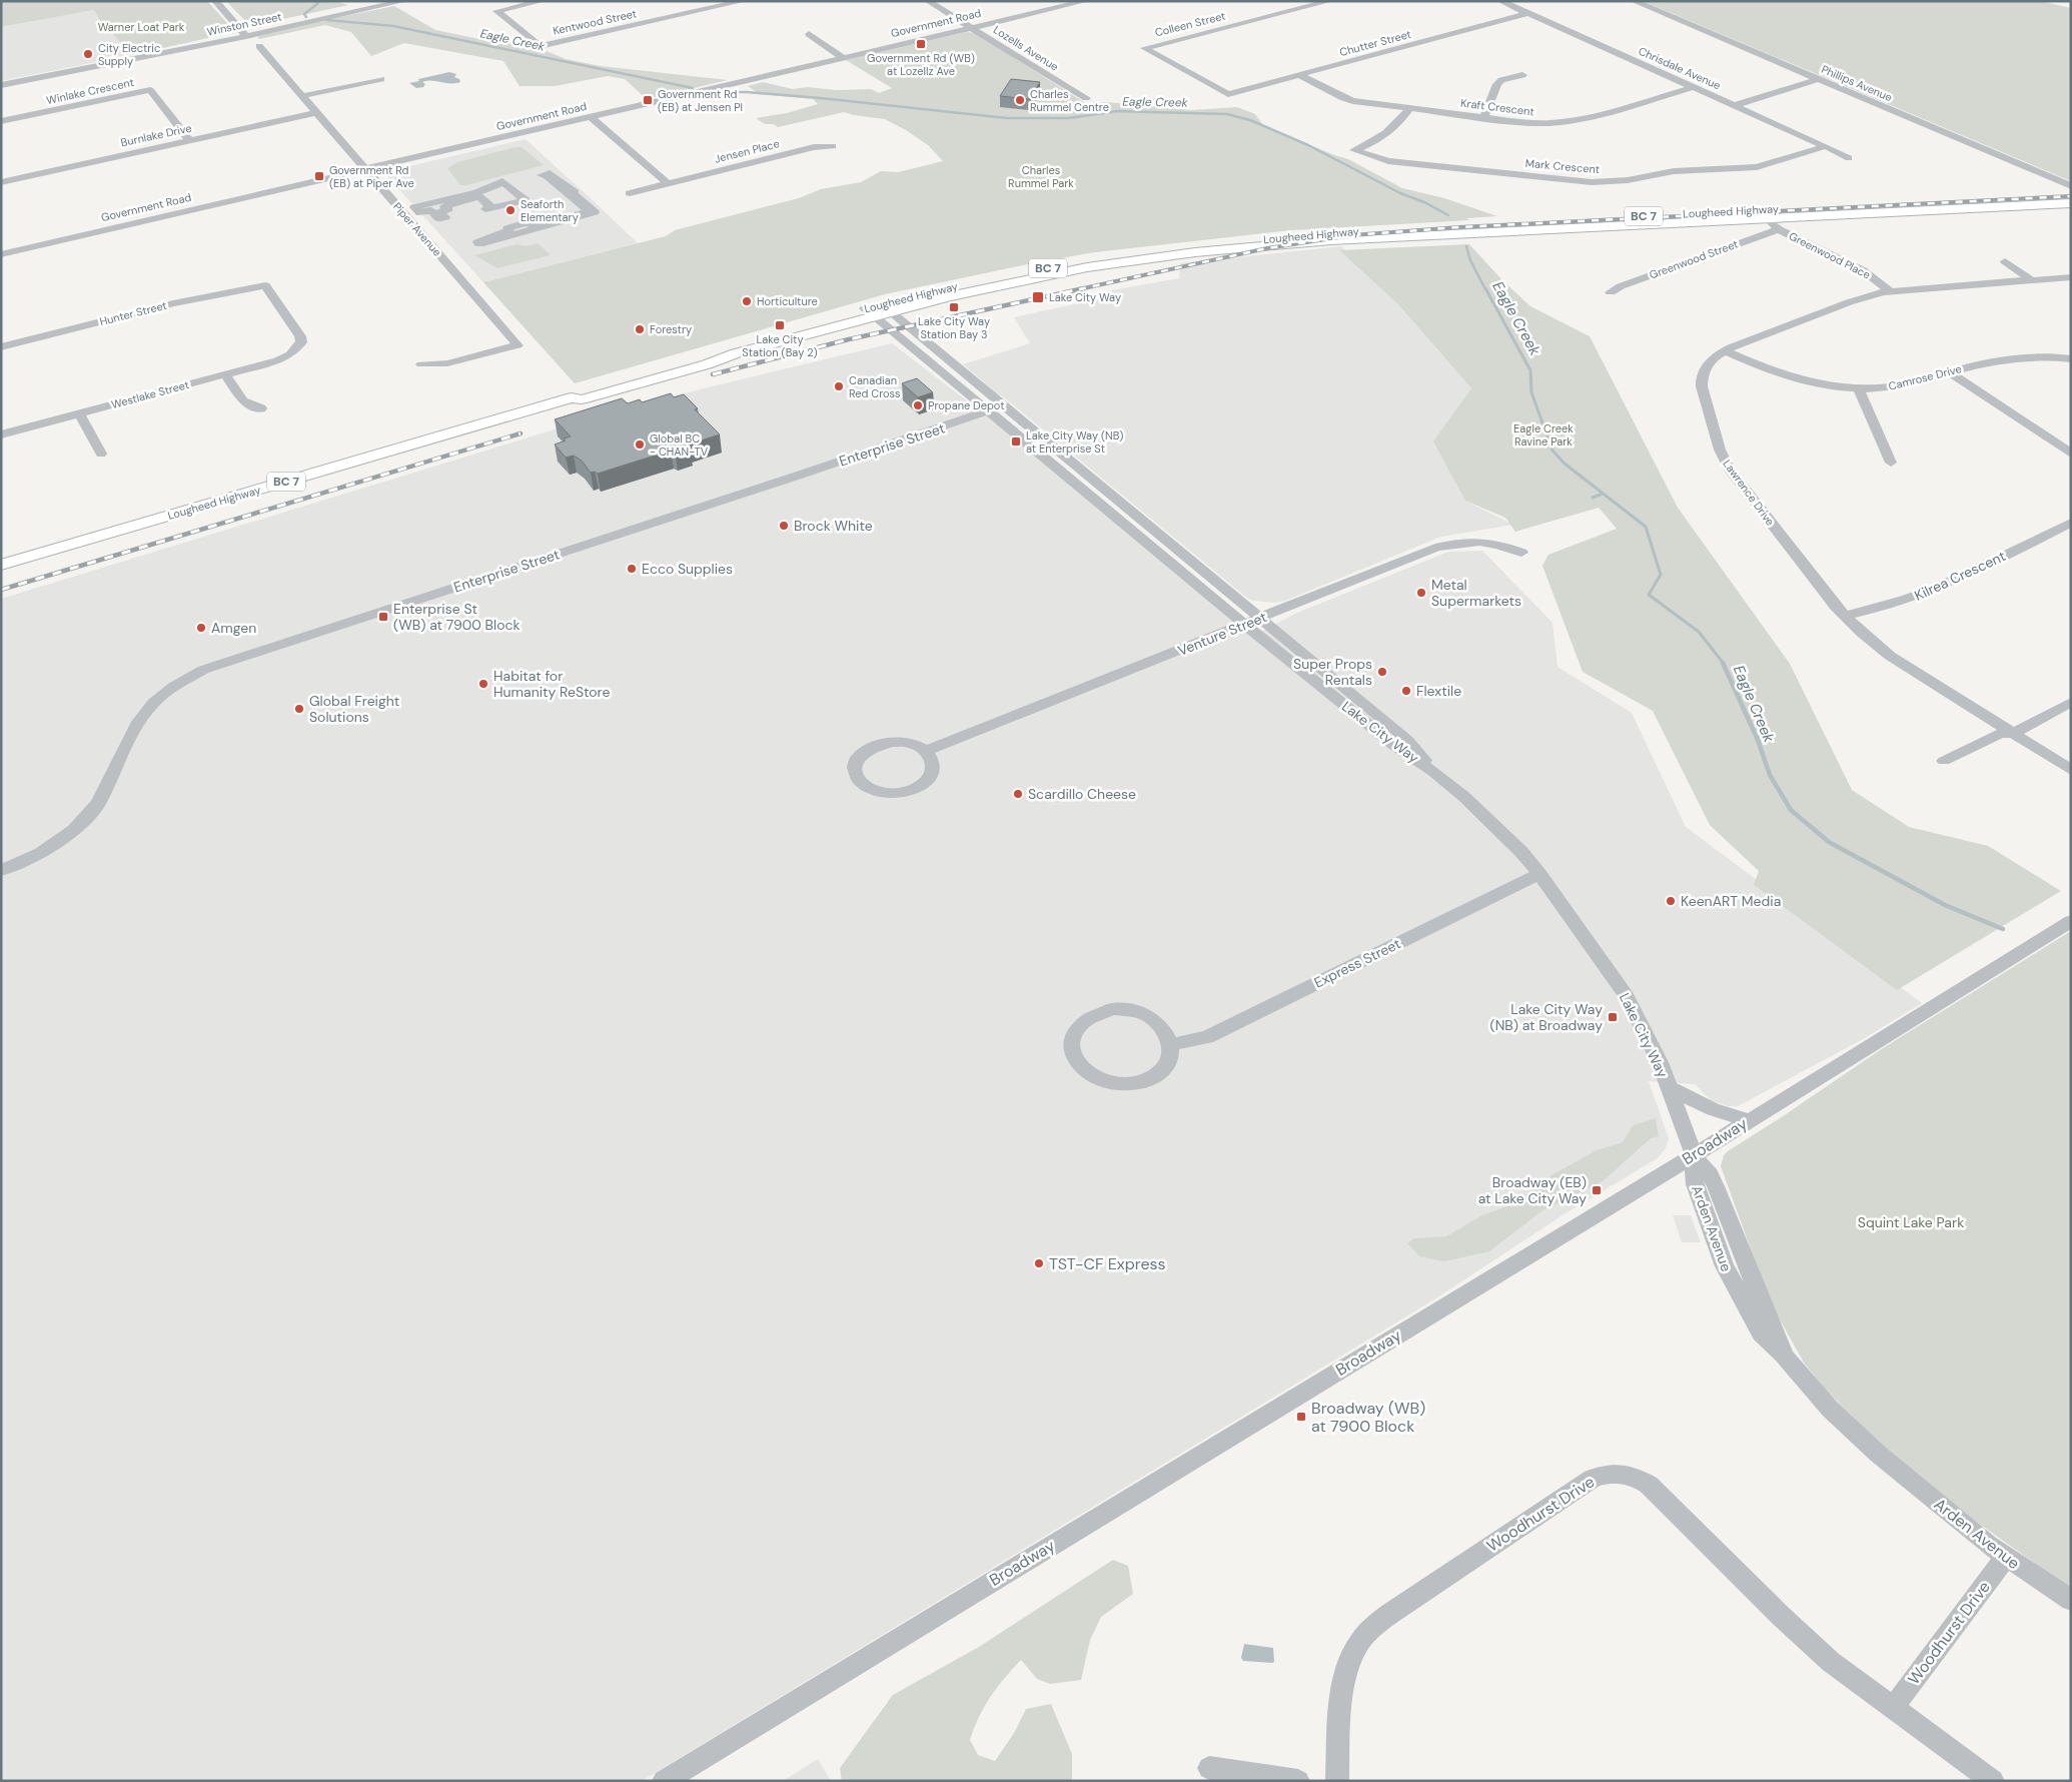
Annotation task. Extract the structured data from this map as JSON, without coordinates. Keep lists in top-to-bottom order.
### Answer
{
  "streets": {
    "main road": ["Lougheed Highway", "BC 7"],
    "street": [
      "Kentwood Street",
      "Government Road",
      "Winston Street",
      "Colleen Street",
      "Chutter Street",
      "Lozells Avenue",
      "Chrisdale Avenue",
      "Phillips Avenue",
      "Winlake Crescent",
      "Kraft Crescent",
      "Burnlake Drive",
      "Jensen Place",
      "Mark Crescent",
      "Piper Avenue",
      "Greenwood Place",
      "Greenwood Street",
      "Hunter Street",
      "Camrose Drive",
      "Westlake Street",
      "Enterprise Street",
      "Lawrence Drive",
      "Kilrea Crescent",
      "Venture Street",
      "Lake City Way",
      "Express Street",
      "Broadway",
      "Arden Avenue",
      "Woodhurst Drive"
    ]
  },
  "crossings": [
    ["Government Road", "Lozells Avenue"],
    ["Government Road", "Piper Avenue"],
    ["Colleen Street", "Chutter Street"],
    ["Chutter Street", "Chrisdale Avenue"],
    ["Chutter Street", "Kraft Crescent"],
    ["Chrisdale Avenue", "Kraft Crescent"],
    ["Chrisdale Avenue", "Mark Crescent"],
    ["Winlake Crescent", "Burnlake Drive"],
    ["Kraft Crescent", "Mark Crescent"],
    ["Burnlake Drive", "Piper Avenue"],
    ["Lougheed Highway", "Greenwood Place"],
    ["Lougheed Highway", "Lake City Way"],
    ["Greenwood Place", "Greenwood Street"],
    ["Greenwood Place", "Lawrence Drive"],
    ["Hunter Street", "Westlake Street"],
    ["Camrose Drive", "Lawrence Drive"],
    ["Enterprise Street", "Lake City Way"],
    ["Lawrence Drive", "Kilrea Crescent"],
    ["Venture Street", "Lake City Way"],
    ["Lake City Way", "Express Street"],
    ["Lake City Way", "Broadway"],
    ["Lake City Way", "Arden Avenue"],
    ["Broadway", "Arden Avenue"],
    ["Arden Avenue", "Woodhurst Drive"]
  ],
  "water": ["Eagle Creek"],
  "parks": [
    "Warner Loat Park",
    "Charles Rummel Park",
    "Eagle Creek Ravine Park",
    "Squint Lake Park"
  ],
  "places": {
    "transit": [
      "Government Rd (WB) at Lozellz Ave",
      "Government Rd (EB) at Jensen Pl",
      "Government Rd (EB) at Piper Ave",
      "Lake City Way",
      "Lake City Way Station Bay 3",
      "Lake City Station (Bay 2)",
      "Lake City Way (NB) at Enterprise St",
      "Enterprise St (WB) at 7900 Block",
      "Lake City Way (NB) at Broadway",
      "Broadway (EB) at Lake City Way",
      "Broadway (WB) at 7900 Block"
    ],
    "other": [
      "City Electric Supply",
      "Charles Rummel Centre",
      "Seaforth Elementary",
      "Horticulture",
      "Forestry",
      "Canadian Red Cross",
      "Propane Depot",
      "Global BC - CHAN-TV",
      "Brock White",
      "Ecco Supplies",
      "Metal Supermarkets",
      "Amgen",
      "Super Props Rentals",
      "Habitat for Humanity ReStore",
      "Flextile",
      "Global Freight Solutions",
      "Scardillo Cheese",
      "KeenART Media",
      "TST-CF Express"
    ]
  }
}
